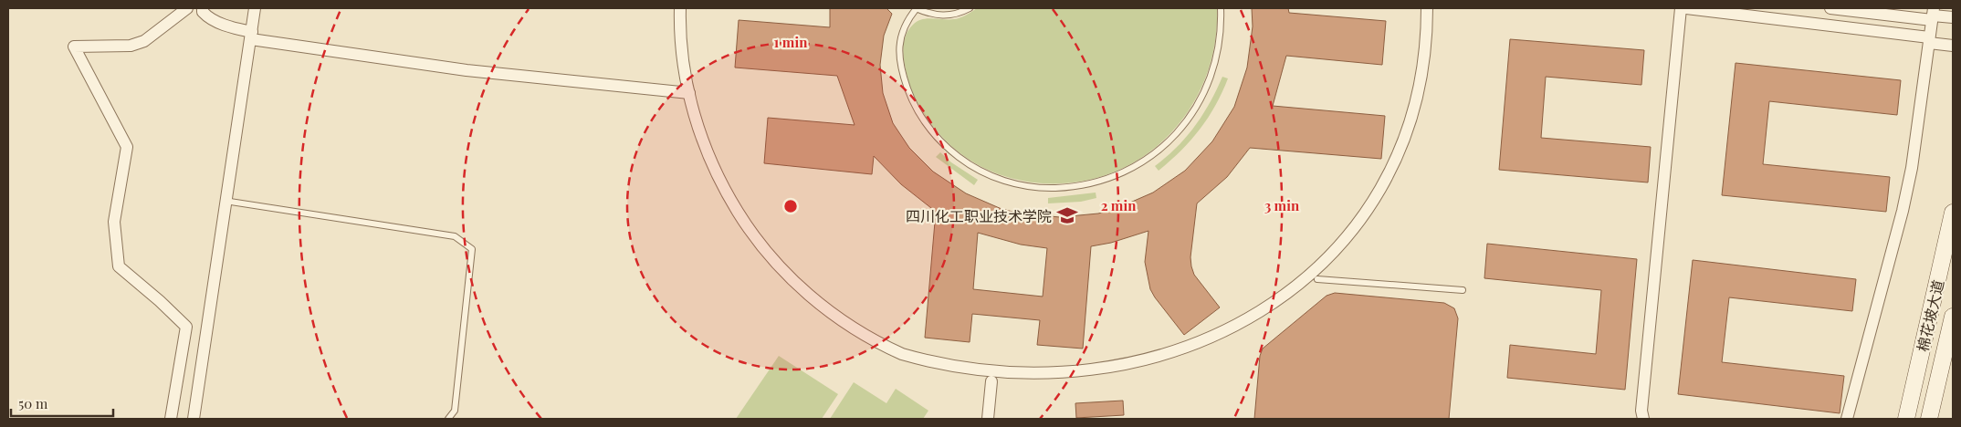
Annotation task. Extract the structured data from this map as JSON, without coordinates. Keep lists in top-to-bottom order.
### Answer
{
  "streets": {
    "main road": ["棉花坡大道"]
  },
  "places": {
    "school or university": ["四川化工职业技术学院"]
  },
  "scale_bar": "50 m",
  "rings": ["1 min", "2 min", "3 min"]
}
